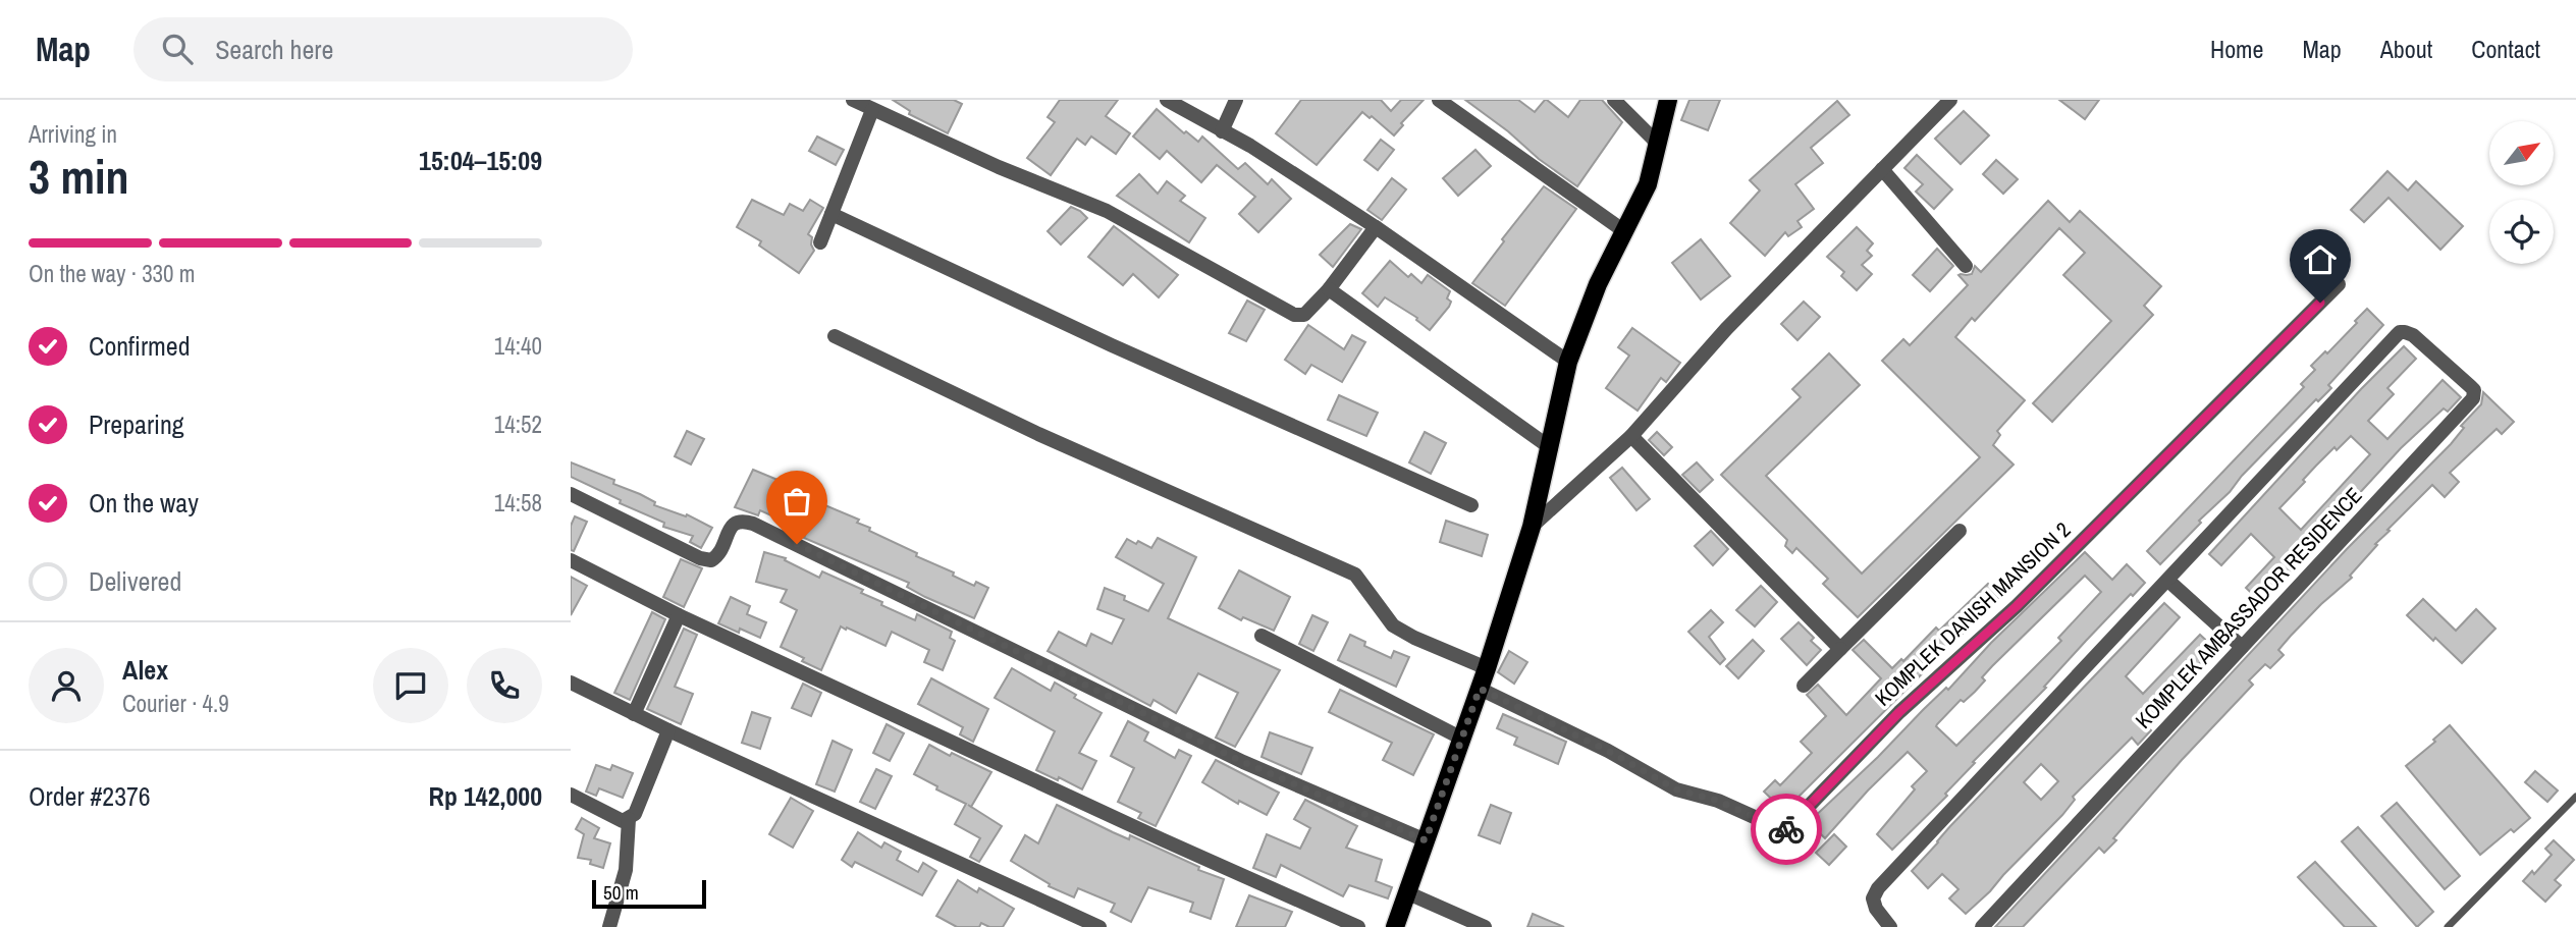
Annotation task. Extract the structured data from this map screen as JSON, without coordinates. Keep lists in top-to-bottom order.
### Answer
{
  "streets": {
    "street": ["KOMPLEK AMBASSADOR RESIDENCE", "KOMPLEK DANISH MANSION 2"]
  },
  "scale_bar": "50 m",
  "north": "top right",
  "page": {
    "header": "Map",
    "search": "Search here",
    "nav": [
      "Home",
      "Map",
      "About",
      "Contact"
    ],
    "heading": ["3 min", "Arriving in", "15:04–15:09"],
    "panel": [
      "Alex",
      "Courier · 4.9",
      "Order #2376",
      "Rp 142,000"
    ],
    "bar": "On the way · 330 m",
    "list": [
      ["Confirmed", "14:40"],
      ["Preparing", "14:52"],
      ["On the way", "14:58"],
      "Delivered"
    ],
    "scale": "50 m"
  }
}
